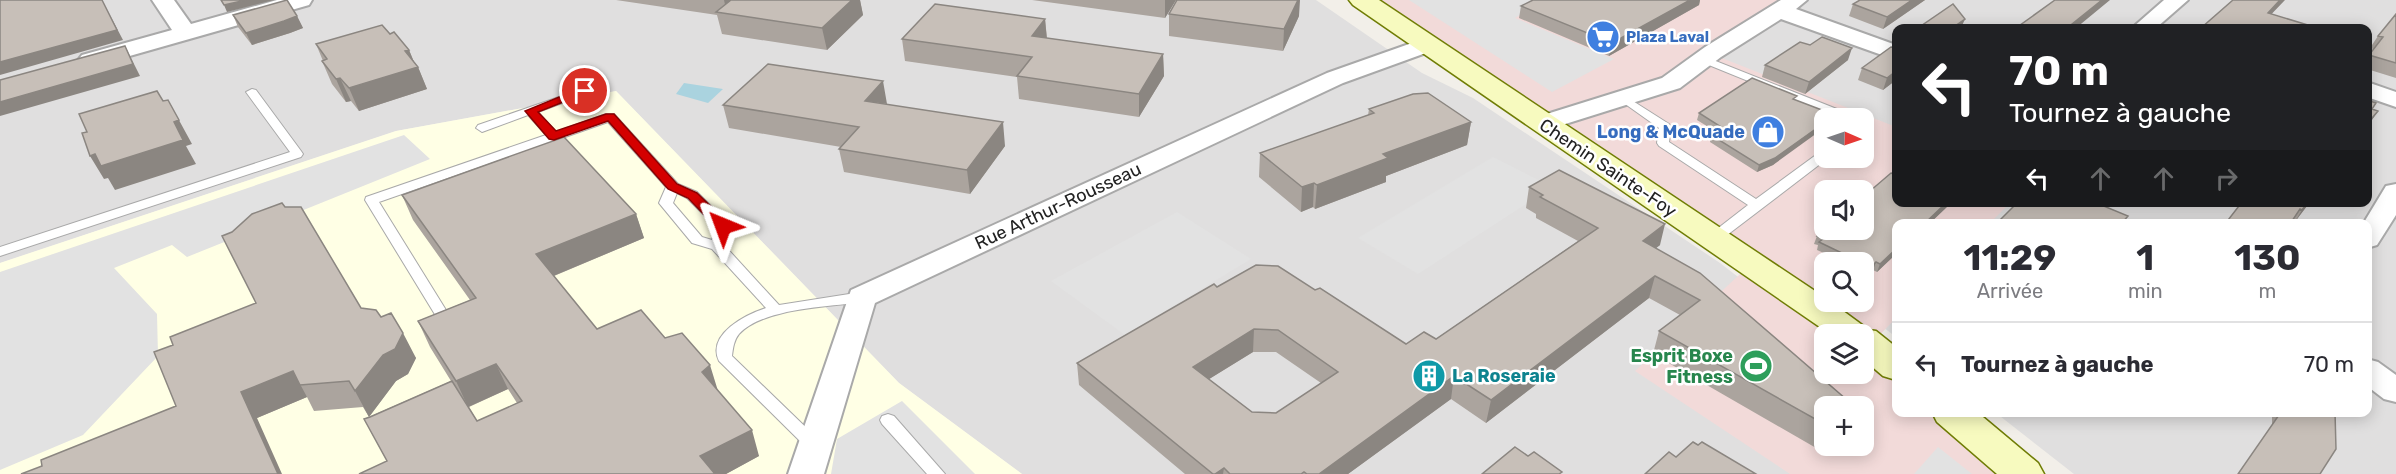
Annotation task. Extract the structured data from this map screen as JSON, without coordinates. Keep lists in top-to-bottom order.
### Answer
{
  "streets": {
    "main road": ["Chemin Sainte-Foy"],
    "street": ["Rue Arthur-Rousseau"]
  },
  "crossings": [
    ["Chemin Sainte-Foy", "Rue Arthur-Rousseau"]
  ],
  "places": {
    "supermarket": ["Plaza Laval"],
    "shop": ["Long & McQuade"],
    "sports": ["Esprit Boxe Fitness"],
    "building": ["La Roseraie"]
  },
  "north": "right",
  "page": {
    "turn": ["70 m", "Tournez à gauche"],
    "map_buttons": "+",
    "eta": [
      "11:29",
      "Arrivée",
      "1",
      "min",
      "130",
      "m"
    ],
    "list": [
      {
        "name": "Tournez à gauche",
        "value": "70 m"
      }
    ]
  }
}
